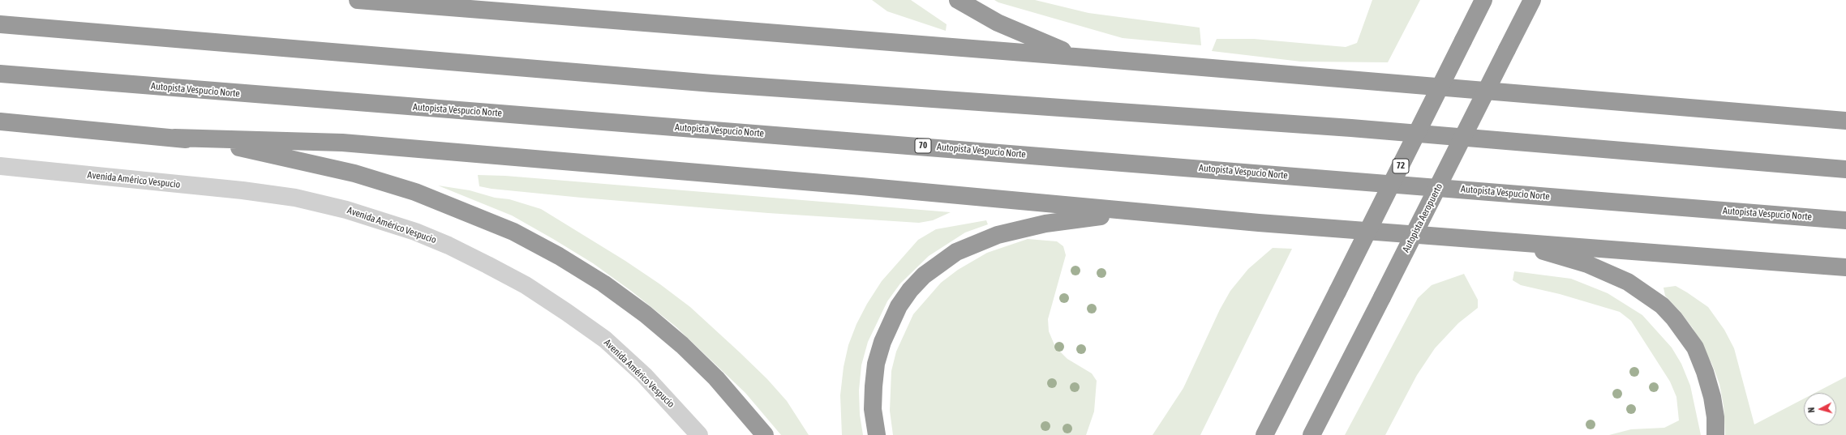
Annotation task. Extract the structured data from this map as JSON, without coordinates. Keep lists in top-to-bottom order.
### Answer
{
  "streets": {
    "highway": [
      "Autopista Vespucio Norte",
      "70",
      "72",
      "Autopista Aeropuerto"
    ],
    "street": ["Avenida Américo Vespucio"]
  },
  "north": "left"
}
